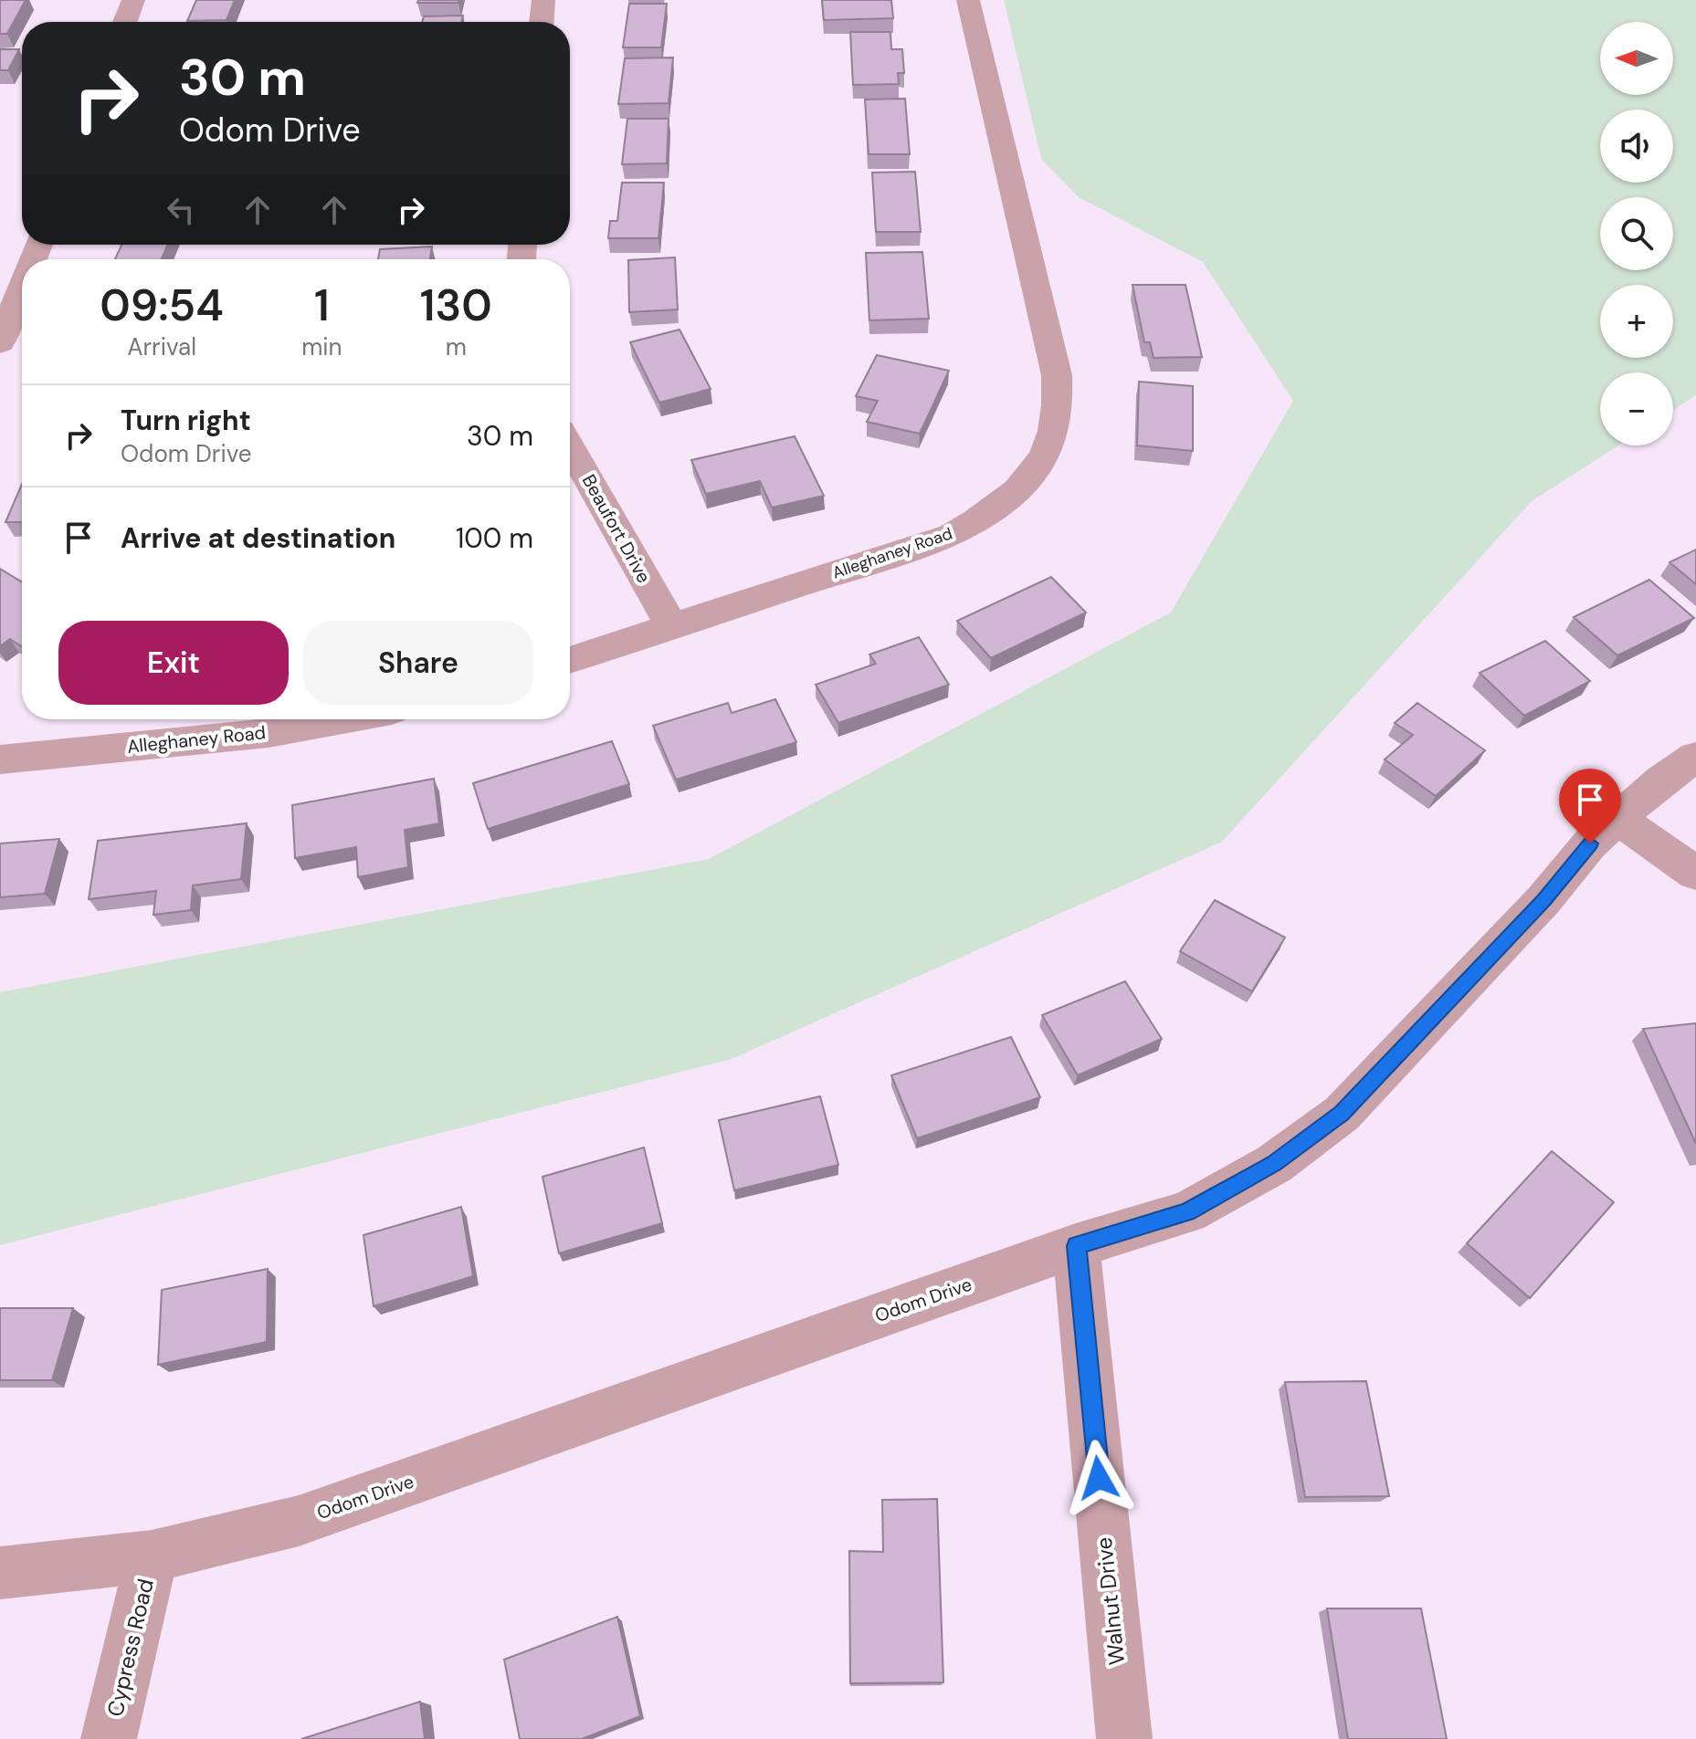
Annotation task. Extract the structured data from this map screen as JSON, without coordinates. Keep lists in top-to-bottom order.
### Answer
{
  "streets": {
    "street": [
      "Beaufort Drive",
      "Alleghaney Road",
      "Odom Drive",
      "Walnut Drive",
      "Cypress Road"
    ]
  },
  "crossings": [
    ["Beaufort Drive", "Alleghaney Road"],
    ["Odom Drive", "Walnut Drive"],
    ["Odom Drive", "Cypress Road"]
  ],
  "north": "left",
  "page": {
    "map_buttons": ["+", "−"],
    "turn": ["30 m", "Odom Drive"],
    "eta": [
      "09:54",
      "Arrival",
      "1",
      "min",
      "130",
      "m"
    ],
    "list": [
      {
        "name": "Turn right",
        "note": "Odom Drive",
        "value": "30 m"
      },
      {
        "name": "Arrive at destination",
        "value": "100 m"
      }
    ],
    "buttons": ["Exit", "Share"]
  }
}
